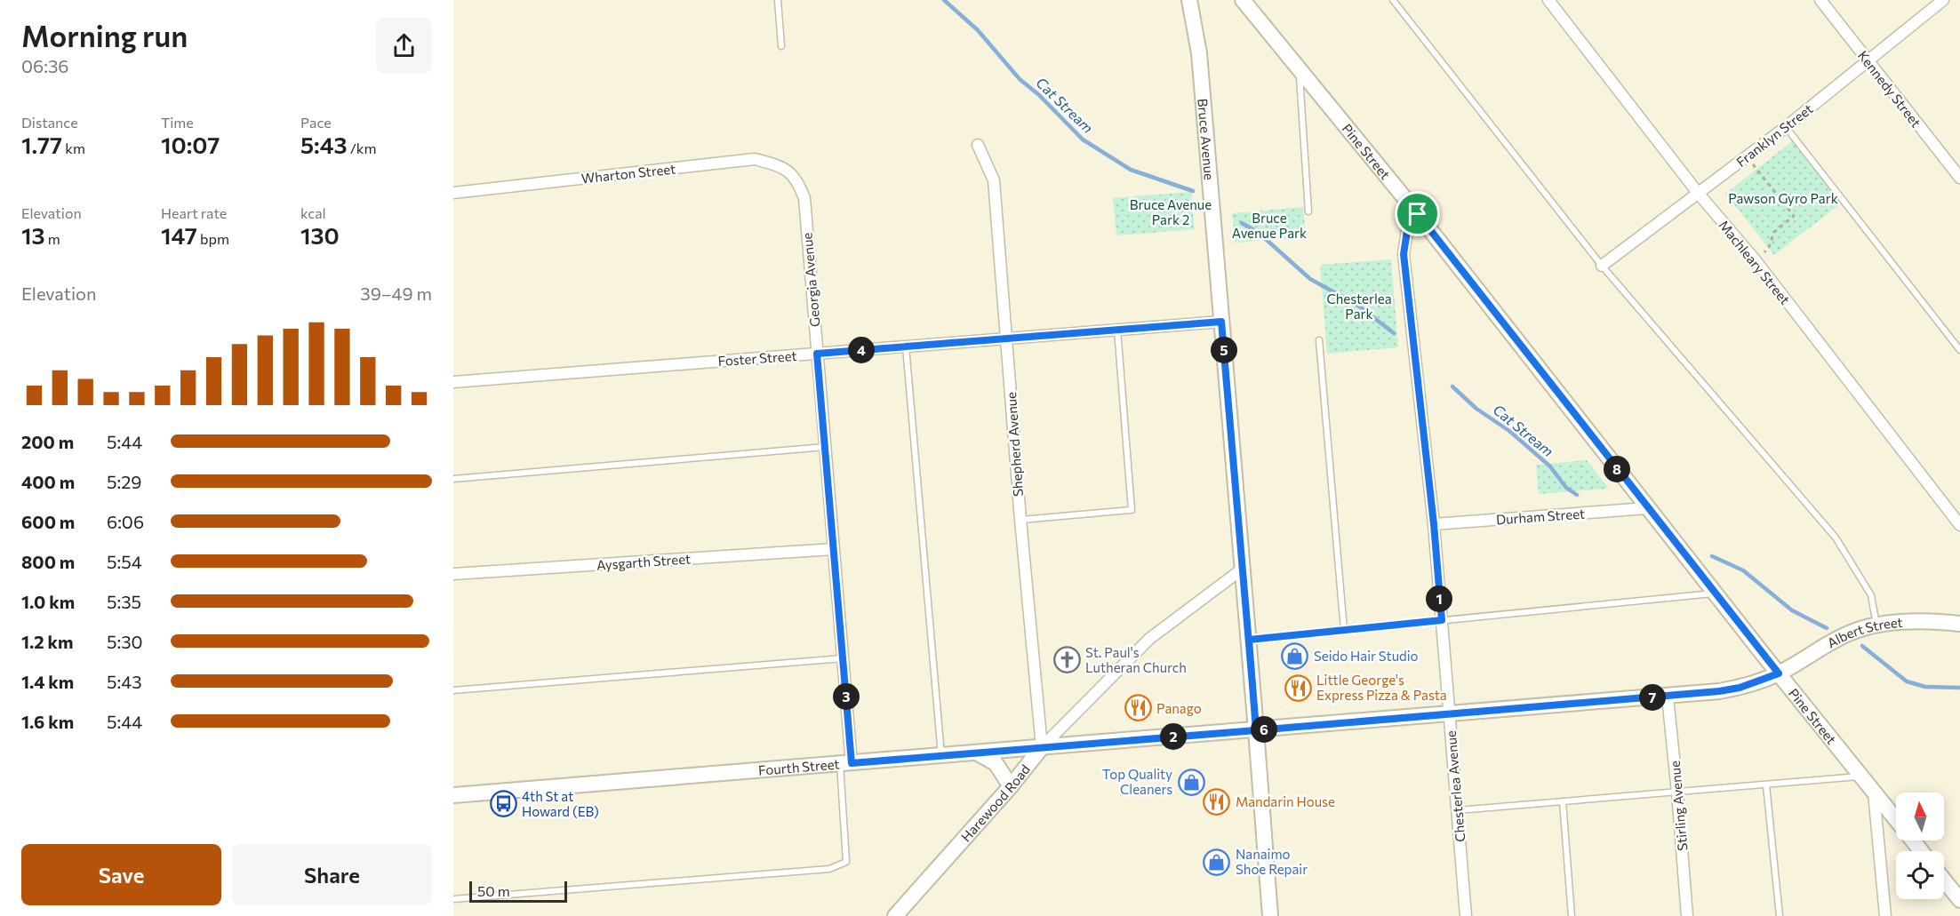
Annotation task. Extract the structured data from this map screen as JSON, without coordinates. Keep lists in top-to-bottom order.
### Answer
{
  "streets": {
    "street": [
      "Kennedy Street",
      "Franklyn Street",
      "Bruce Avenue",
      "Pine Street",
      "Wharton Street",
      "Machleary Street",
      "Georgia Avenue",
      "Foster Street",
      "Shepherd Avenue",
      "Durham Street",
      "Aysgarth Street",
      "Albert Street",
      "Fourth Street",
      "Chesterlea Avenue",
      "Harewood Road",
      "Stirling Avenue"
    ]
  },
  "crossings": [
    ["Kennedy Street", "Franklyn Street"],
    ["Franklyn Street", "Machleary Street"],
    ["Bruce Avenue", "Foster Street"],
    ["Bruce Avenue", "Fourth Street"],
    ["Bruce Avenue", "Harewood Road"],
    ["Pine Street", "Durham Street"],
    ["Pine Street", "Albert Street"],
    ["Pine Street", "Fourth Street"],
    ["Pine Street", "Chesterlea Avenue"],
    ["Wharton Street", "Georgia Avenue"],
    ["Georgia Avenue", "Foster Street"],
    ["Georgia Avenue", "Aysgarth Street"],
    ["Georgia Avenue", "Fourth Street"],
    ["Foster Street", "Shepherd Avenue"],
    ["Shepherd Avenue", "Fourth Street"],
    ["Shepherd Avenue", "Harewood Road"],
    ["Durham Street", "Chesterlea Avenue"],
    ["Albert Street", "Fourth Street"],
    ["Fourth Street", "Chesterlea Avenue"],
    ["Fourth Street", "Harewood Road"],
    ["Fourth Street", "Stirling Avenue"]
  ],
  "water": ["Cat Stream"],
  "parks": [
    "Pawson Gyro Park",
    "Bruce Avenue Park 2",
    "Bruce Avenue Park",
    "Chesterlea Park"
  ],
  "places": {
    "shop": ["Seido Hair Studio", "Top Quality Cleaners", "Nanaimo Shoe Repair"],
    "church": ["St. Paul's Lutheran Church"],
    "restaurant": ["Little George's Express Pizza & Pasta", "Panago", "Mandarin House"],
    "bus stop": ["4th St at Howard (EB)"]
  },
  "scale_bar": "50 m",
  "north": "top",
  "page": {
    "heading": ["Morning run", "06:36"],
    "stats": [
      ["Distance", "1.77 km"],
      ["Time", "10:07"],
      ["Pace", "5:43 /km"],
      ["Elevation", "13 m"],
      ["Heart rate", "147 bpm"],
      ["kcal", "130"]
    ],
    "chart": ["Elevation", "39–49 m"],
    "pins": [
      "4",
      "5",
      "8",
      "1",
      "3",
      "7",
      "6",
      "2"
    ],
    "list": [
      {
        "name": "200 m",
        "note": "5:44"
      },
      {
        "name": "400 m",
        "note": "5:29"
      },
      {
        "name": "600 m",
        "note": "6:06"
      },
      {
        "name": "800 m",
        "note": "5:54"
      },
      {
        "name": "1.0 km",
        "note": "5:35"
      },
      {
        "name": "1.2 km",
        "note": "5:30"
      },
      {
        "name": "1.4 km",
        "note": "5:43"
      },
      {
        "name": "1.6 km",
        "note": "5:44"
      }
    ],
    "buttons": ["Save", "Share"],
    "scale": "50 m"
  }
}
